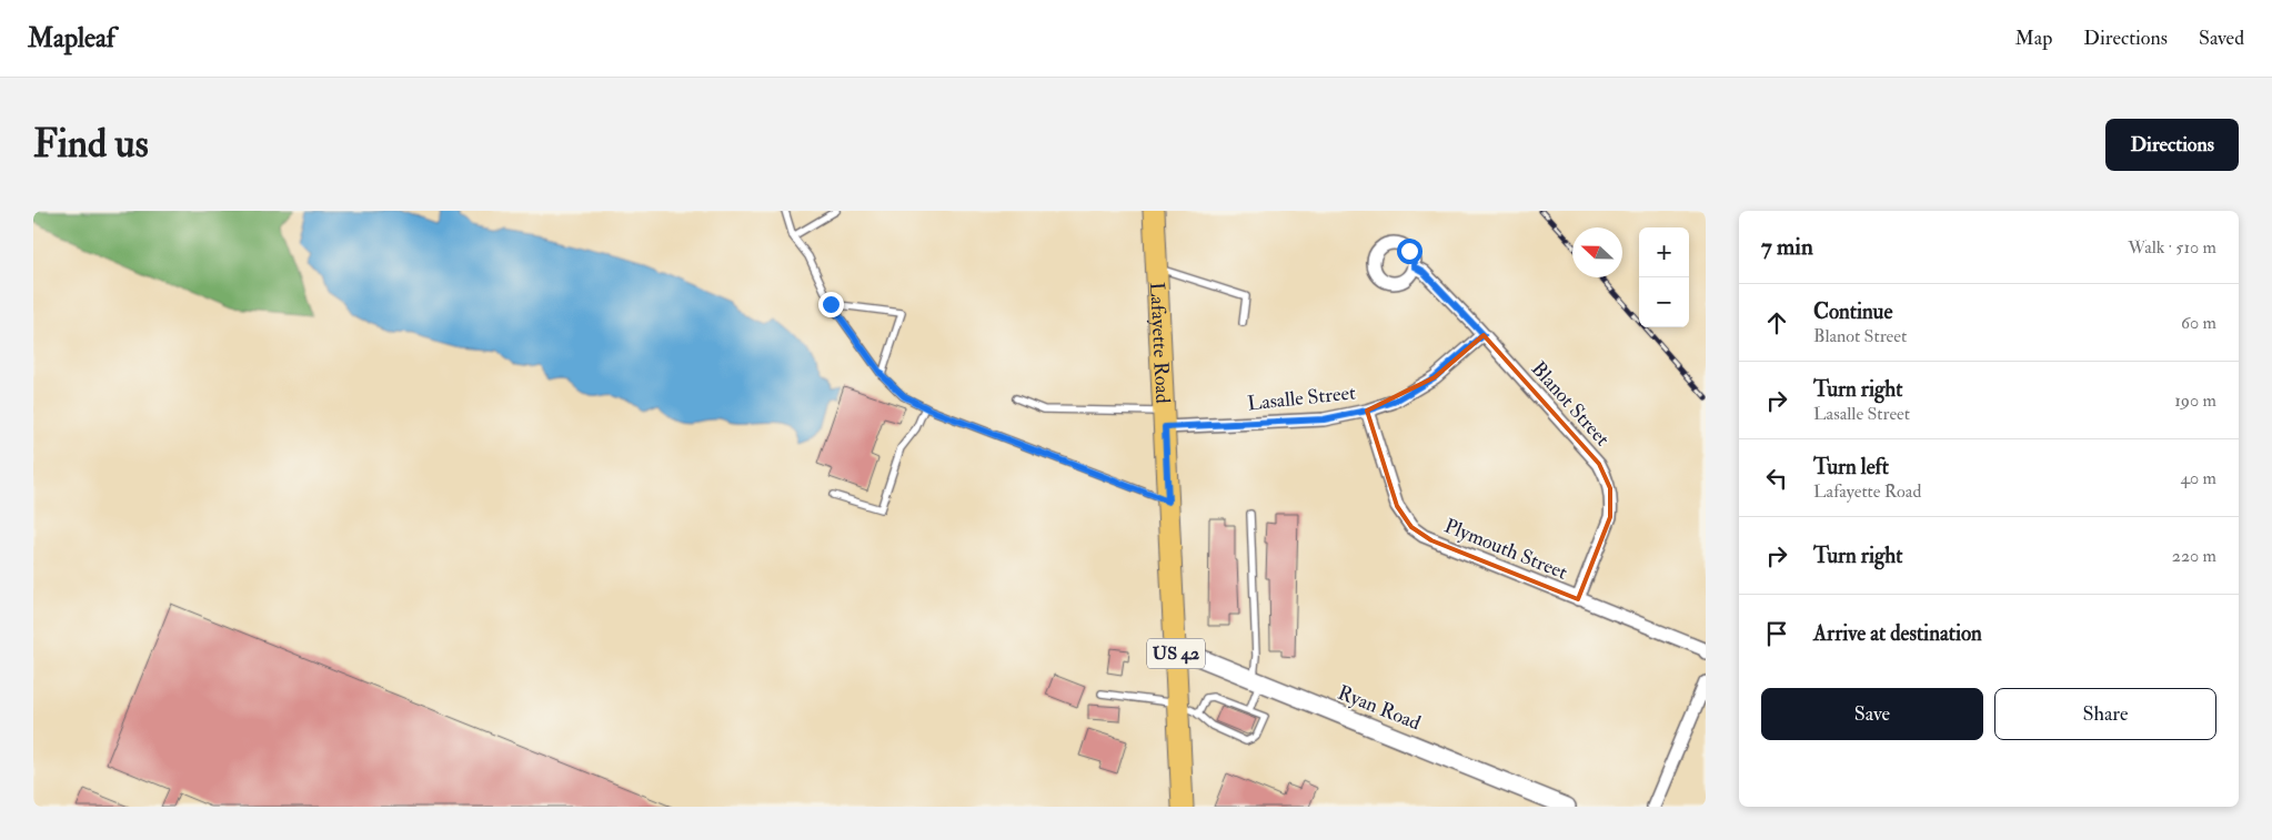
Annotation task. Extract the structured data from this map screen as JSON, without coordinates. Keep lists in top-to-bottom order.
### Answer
{
  "streets": {
    "main road": ["Lafayette Road", "US 42"],
    "street": [
      "Lasalle Street",
      "Blanot Street",
      "Plymouth Street",
      "Ryan Road"
    ]
  },
  "crossings": [
    ["Lafayette Road", "Lasalle Street"],
    ["Lafayette Road", "Ryan Road"],
    ["Lasalle Street", "Blanot Street"],
    ["Lasalle Street", "Plymouth Street"],
    ["Blanot Street", "Plymouth Street"]
  ],
  "north": "left",
  "page": {
    "header": "Mapleaf",
    "nav": ["Map", "Directions", "Saved"],
    "buttons": [
      "Directions",
      ["Save", "Share"]
    ],
    "title": "Find us",
    "heading": ["7 min", "Walk · 510 m"],
    "map_buttons": ["+", "−"],
    "list": [
      ["Continue", "Blanot Street", "60 m"],
      ["Turn right", "Lasalle Street", "190 m"],
      ["Turn left", "Lafayette Road", "40 m"],
      ["Turn right", "220 m"],
      "Arrive at destination"
    ]
  }
}
